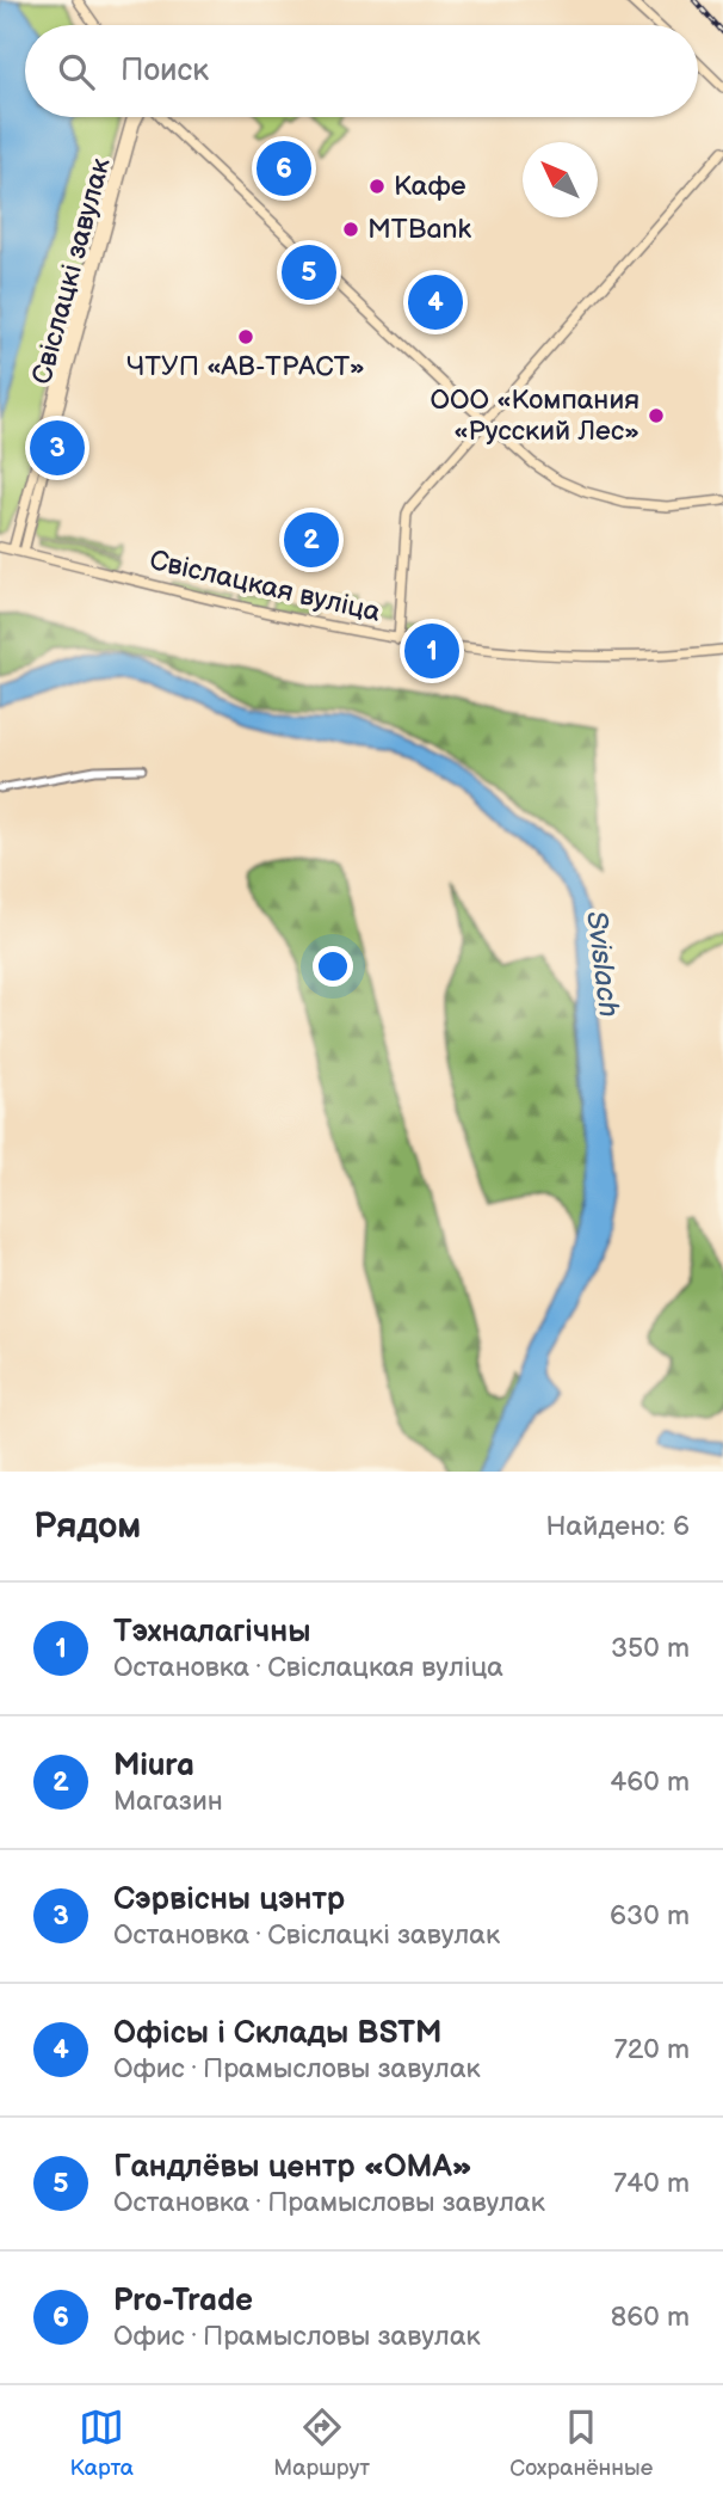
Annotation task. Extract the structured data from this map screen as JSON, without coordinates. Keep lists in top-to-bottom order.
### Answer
{
  "streets": {
    "street": ["Свіслацкі завулак", "Свіслацкая вуліца"]
  },
  "crossings": [
    ["Свіслацкі завулак", "Свіслацкая вуліца"]
  ],
  "water": ["Svislach"],
  "places": [
    "Кафе",
    "MTBank",
    "ЧТУП «АВ-ТРАСТ»",
    "ООО «Компания «Русский Лес»"
  ],
  "north": "top left",
  "page": {
    "search": "Поиск",
    "pins": [
      "6",
      "5",
      "4",
      "3",
      "2",
      "1"
    ],
    "heading": ["Рядом", "Найдено: 6"],
    "list": [
      {
        "mark": "1",
        "name": "Тэхналагічны",
        "note": "Остановка · Свіслацкая вуліца",
        "value": "350 m"
      },
      {
        "mark": "2",
        "name": "Miura",
        "note": "Магазин",
        "value": "460 m"
      },
      {
        "mark": "3",
        "name": "Сэрвісны цэнтр",
        "note": "Остановка · Свіслацкі завулак",
        "value": "630 m"
      },
      {
        "mark": "4",
        "name": "Офісы і Склады BSTM",
        "note": "Офис · Прамысловы завулак",
        "value": "720 m"
      },
      {
        "mark": "5",
        "name": "Гандлёвы центр «ОМА»",
        "note": "Остановка · Прамысловы завулак",
        "value": "740 m"
      },
      {
        "mark": "6",
        "name": "Pro-Trade",
        "note": "Офис · Прамысловы завулак",
        "value": "860 m"
      }
    ],
    "nav": ["Карта", "Маршрут", "Сохранённые"]
  }
}
